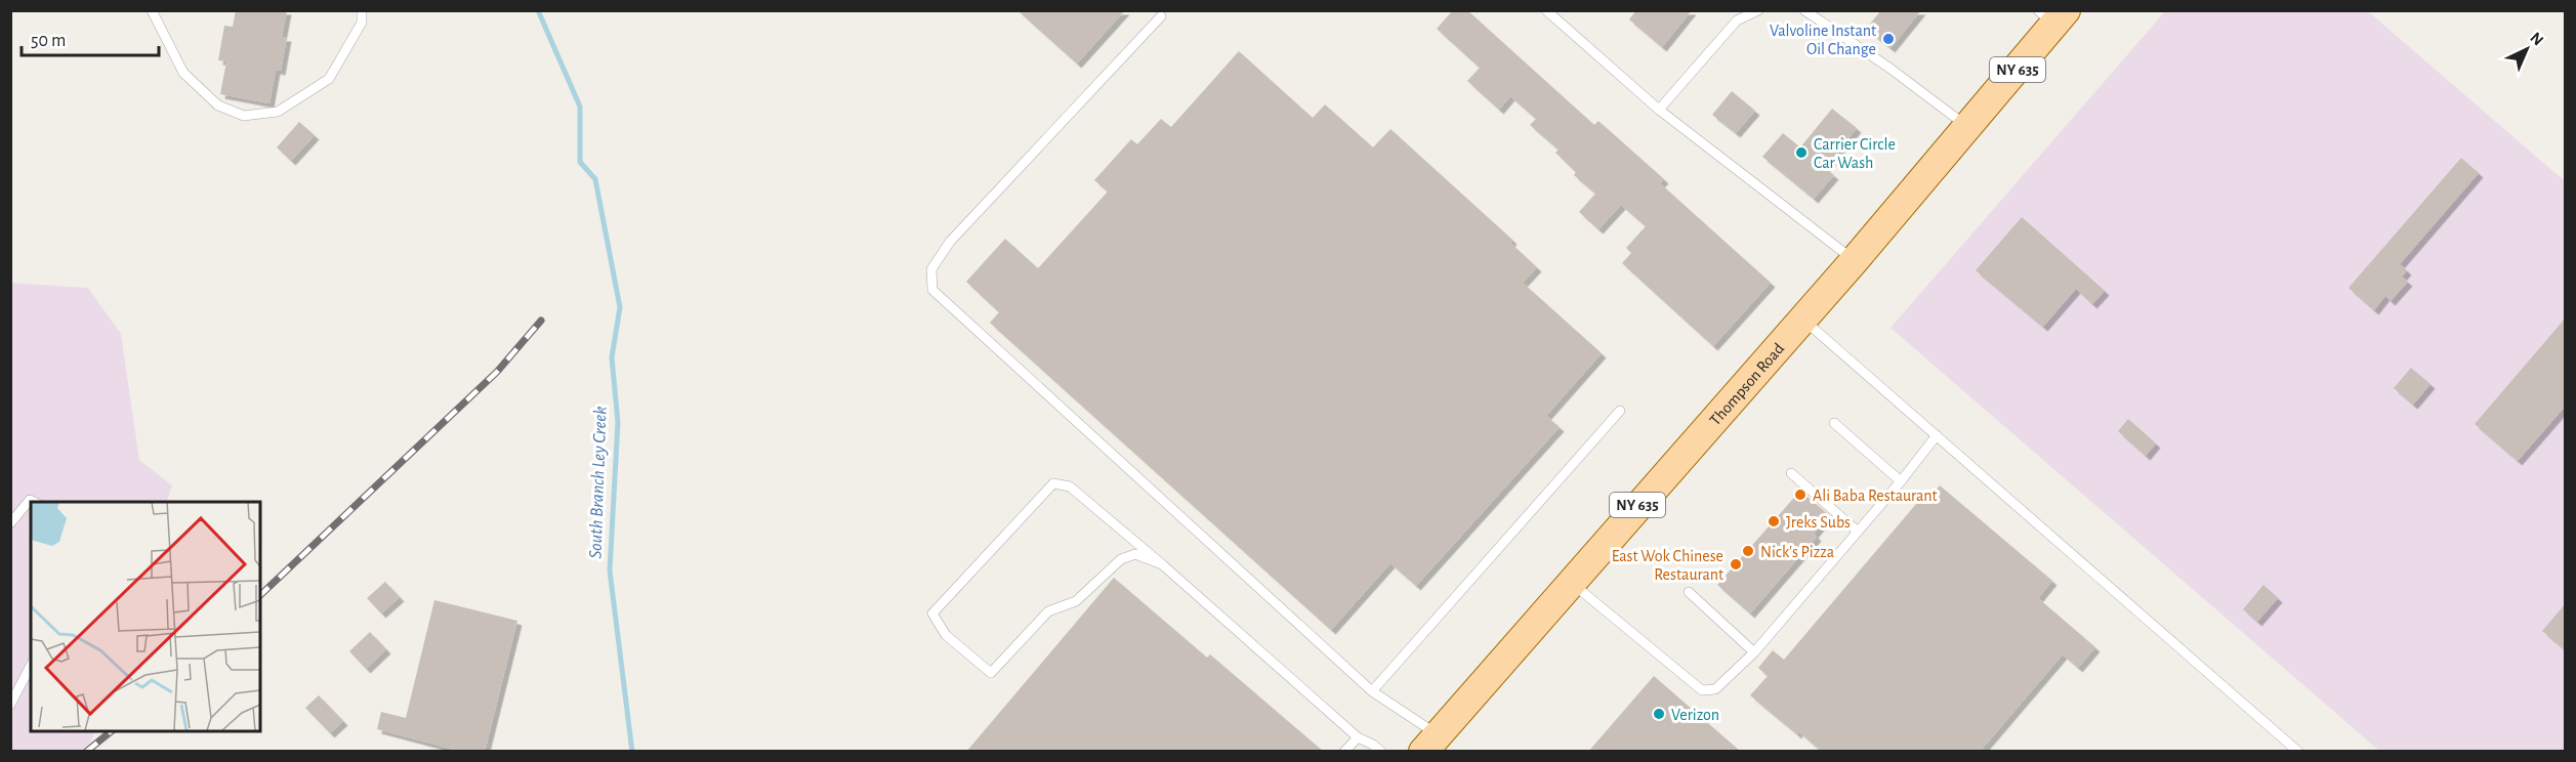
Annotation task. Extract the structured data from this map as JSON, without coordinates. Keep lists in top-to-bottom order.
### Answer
{
  "streets": {
    "main road": ["NY 635", "Thompson Road"]
  },
  "water": ["South Branch Ley Creek"],
  "places": [
    "Valvoline Instant Oil Change",
    "Carrier Circle Car Wash",
    "Ali Baba Restaurant",
    "Jreks Subs",
    "Nick's Pizza",
    "East Wok Chinese Restaurant",
    "Verizon"
  ],
  "scale_bar": "50 m",
  "north": "top right"
}
